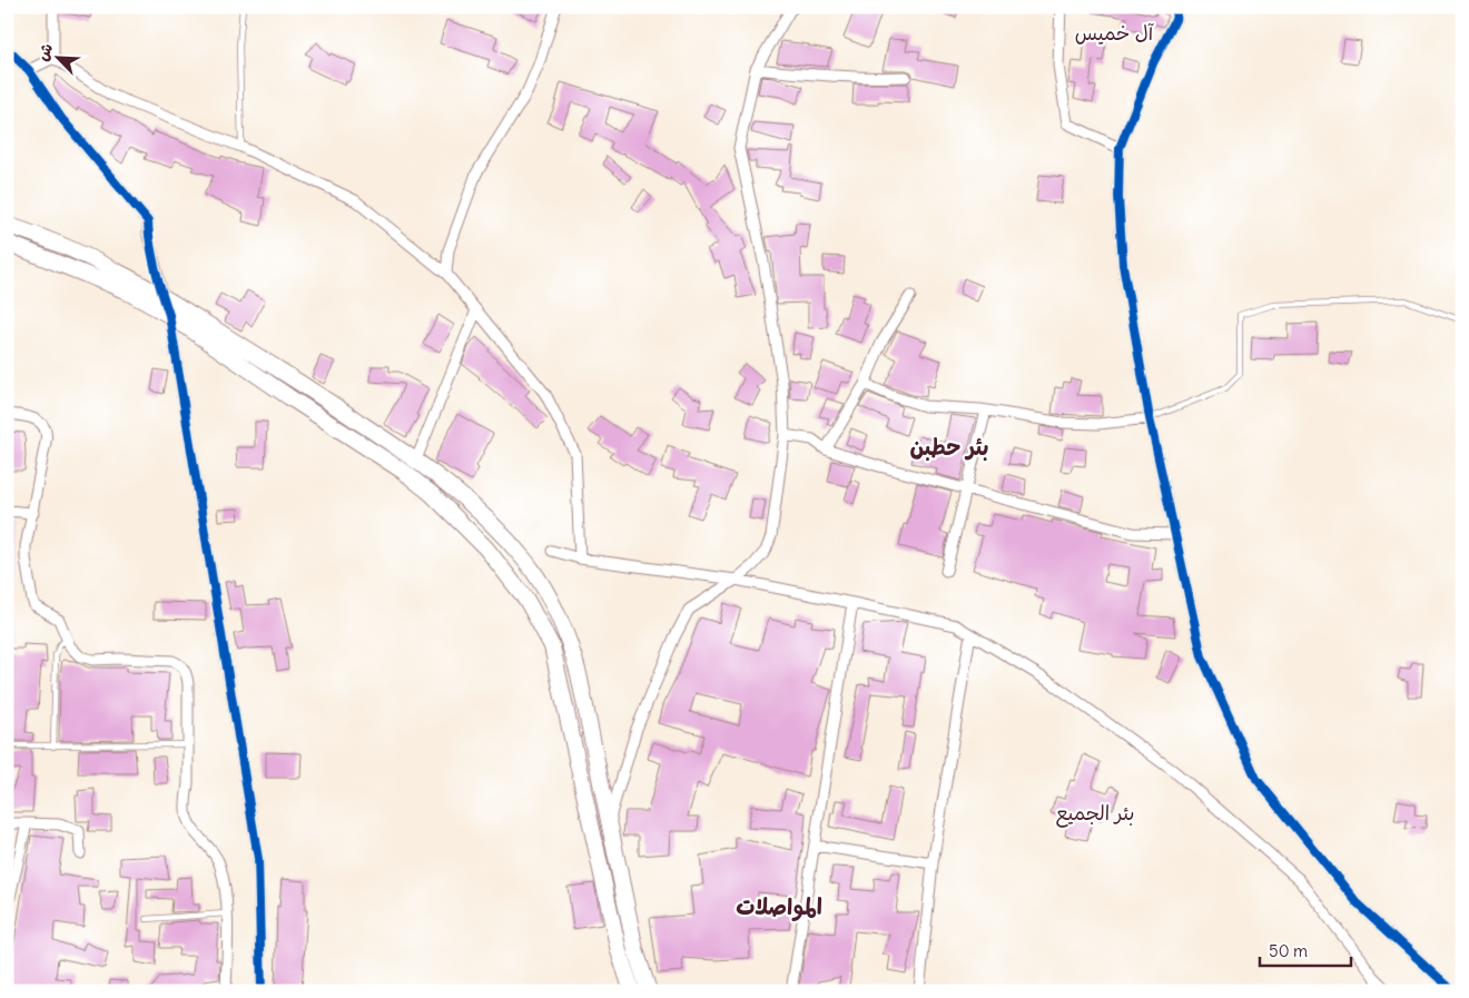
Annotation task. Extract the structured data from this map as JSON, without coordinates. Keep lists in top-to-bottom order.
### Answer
{
  "districts": [
    "آل خميس",
    "بئر حطبن",
    "بئر الجميع",
    "المواصلات"
  ],
  "scale_bar": "50 m",
  "north": "top left"
}
